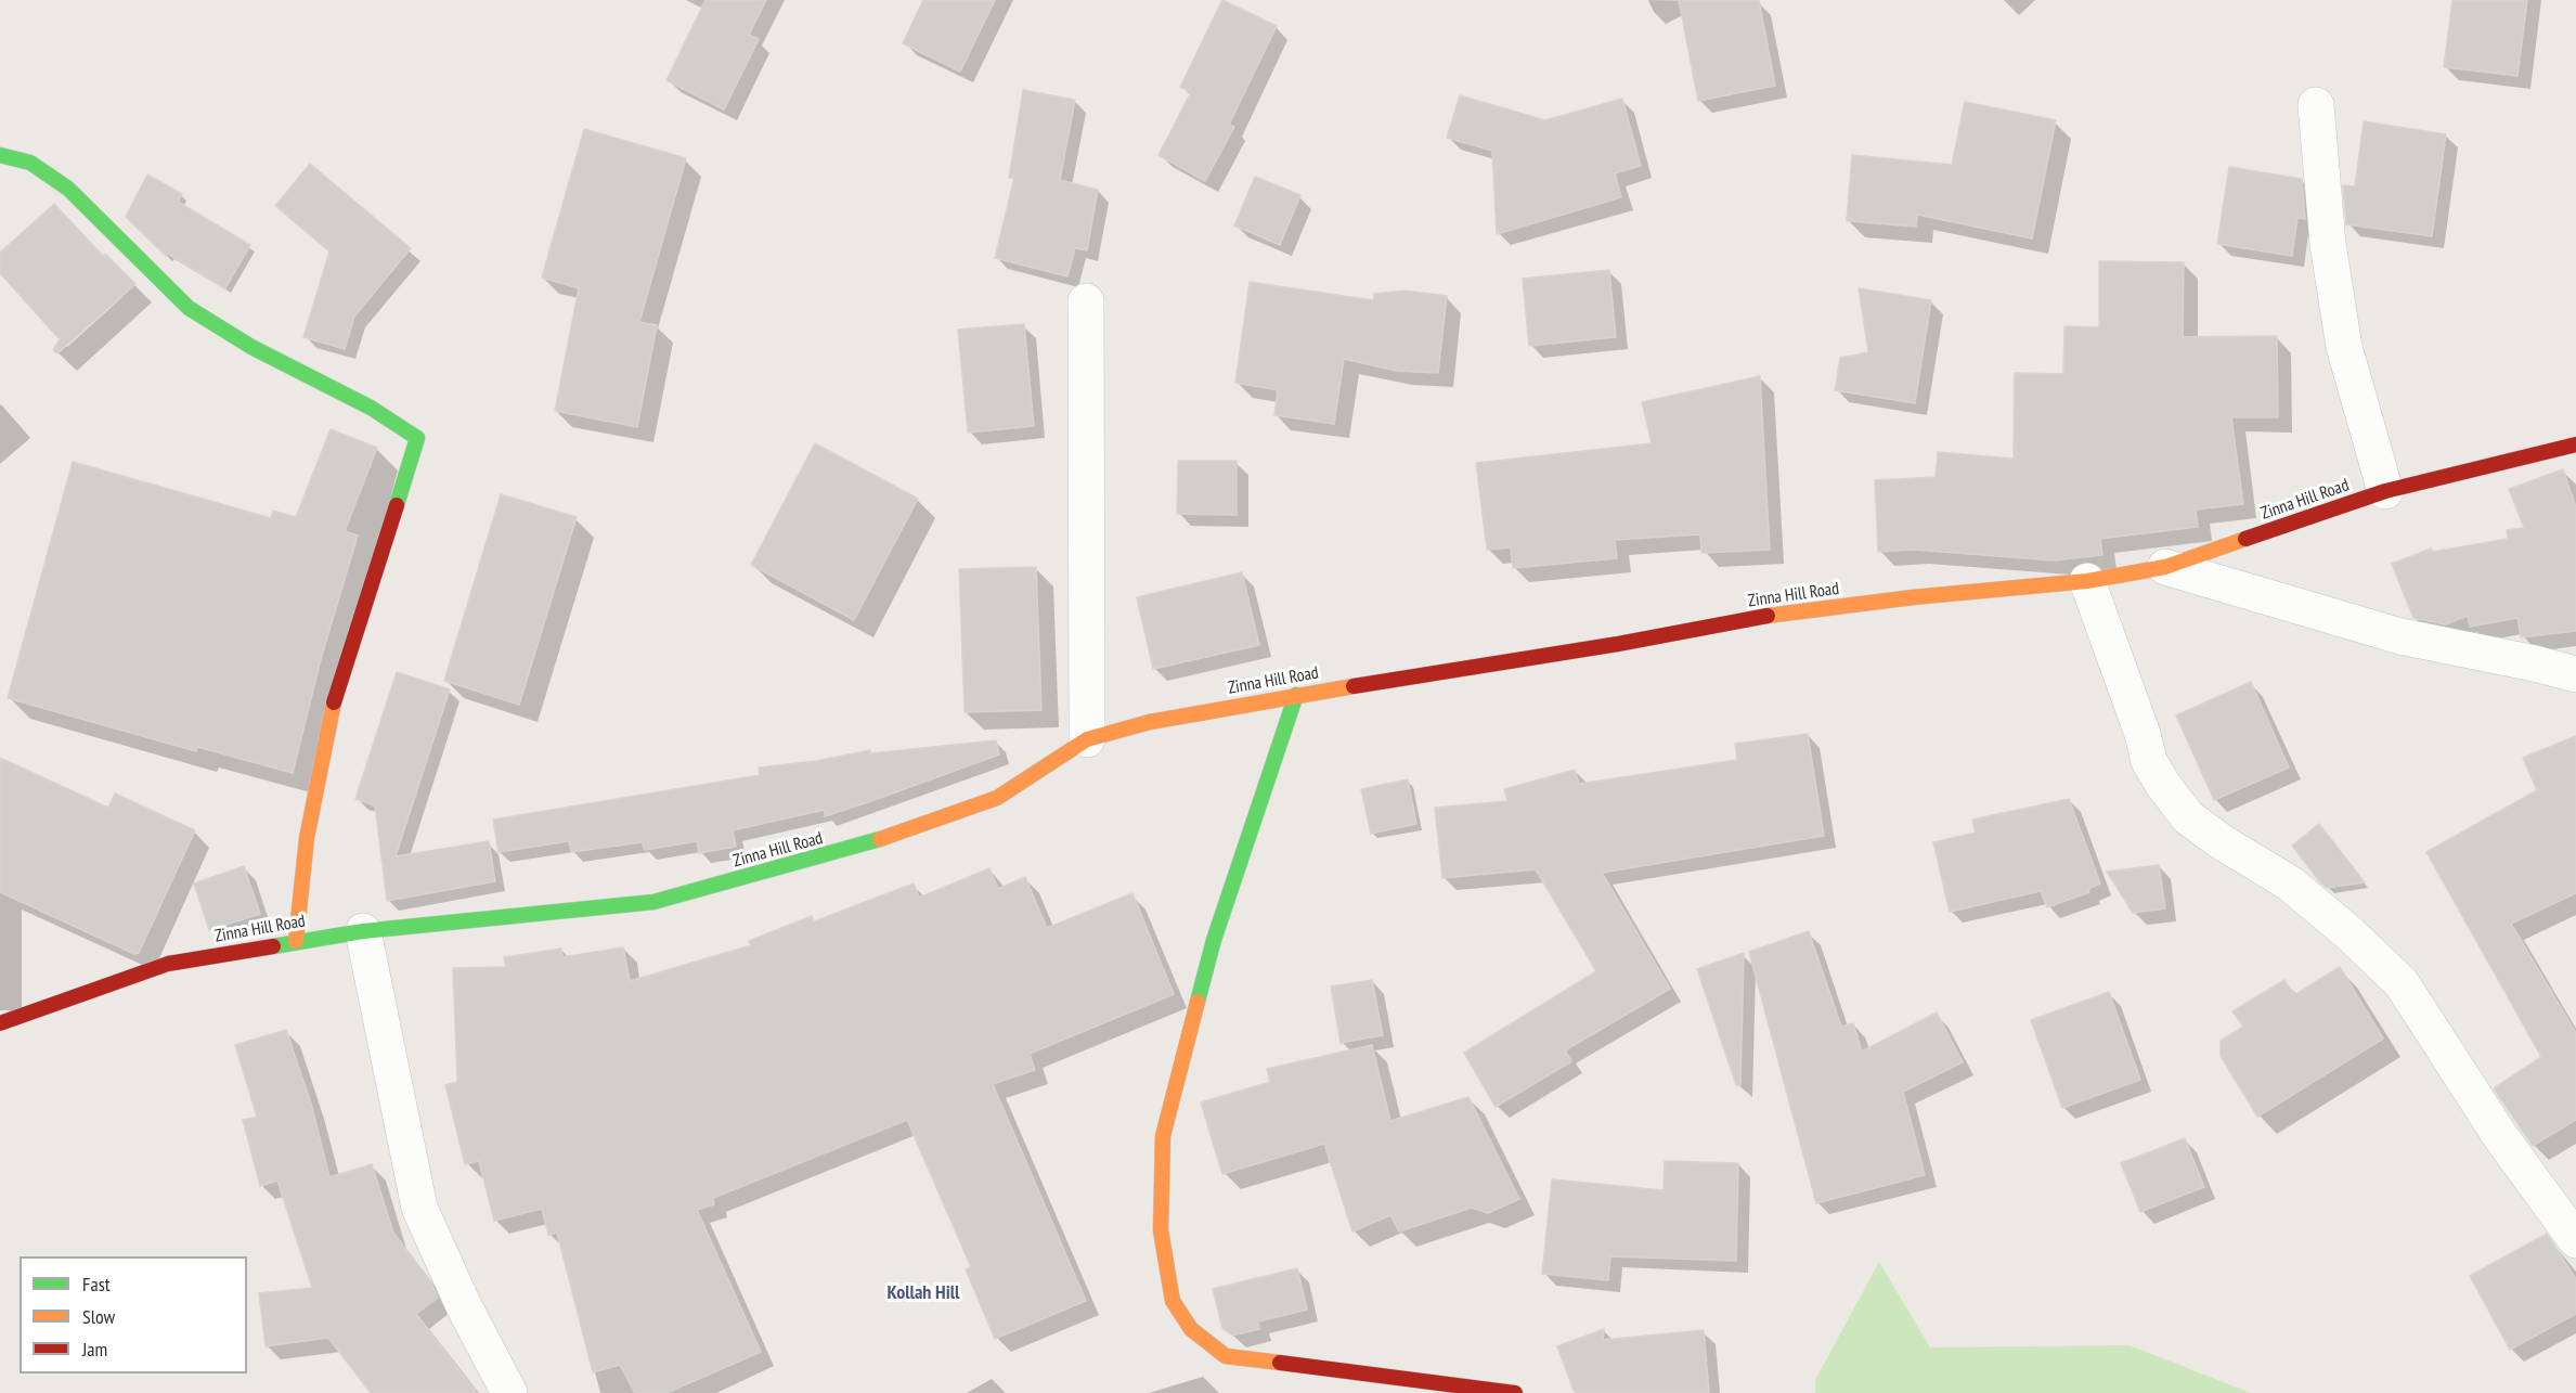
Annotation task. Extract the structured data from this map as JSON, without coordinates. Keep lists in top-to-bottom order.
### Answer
{
  "streets": {
    "street": ["Zinna Hill Road"]
  },
  "districts": ["Kollah Hill"],
  "legend": ["Fast", "Slow", "Jam"]
}
